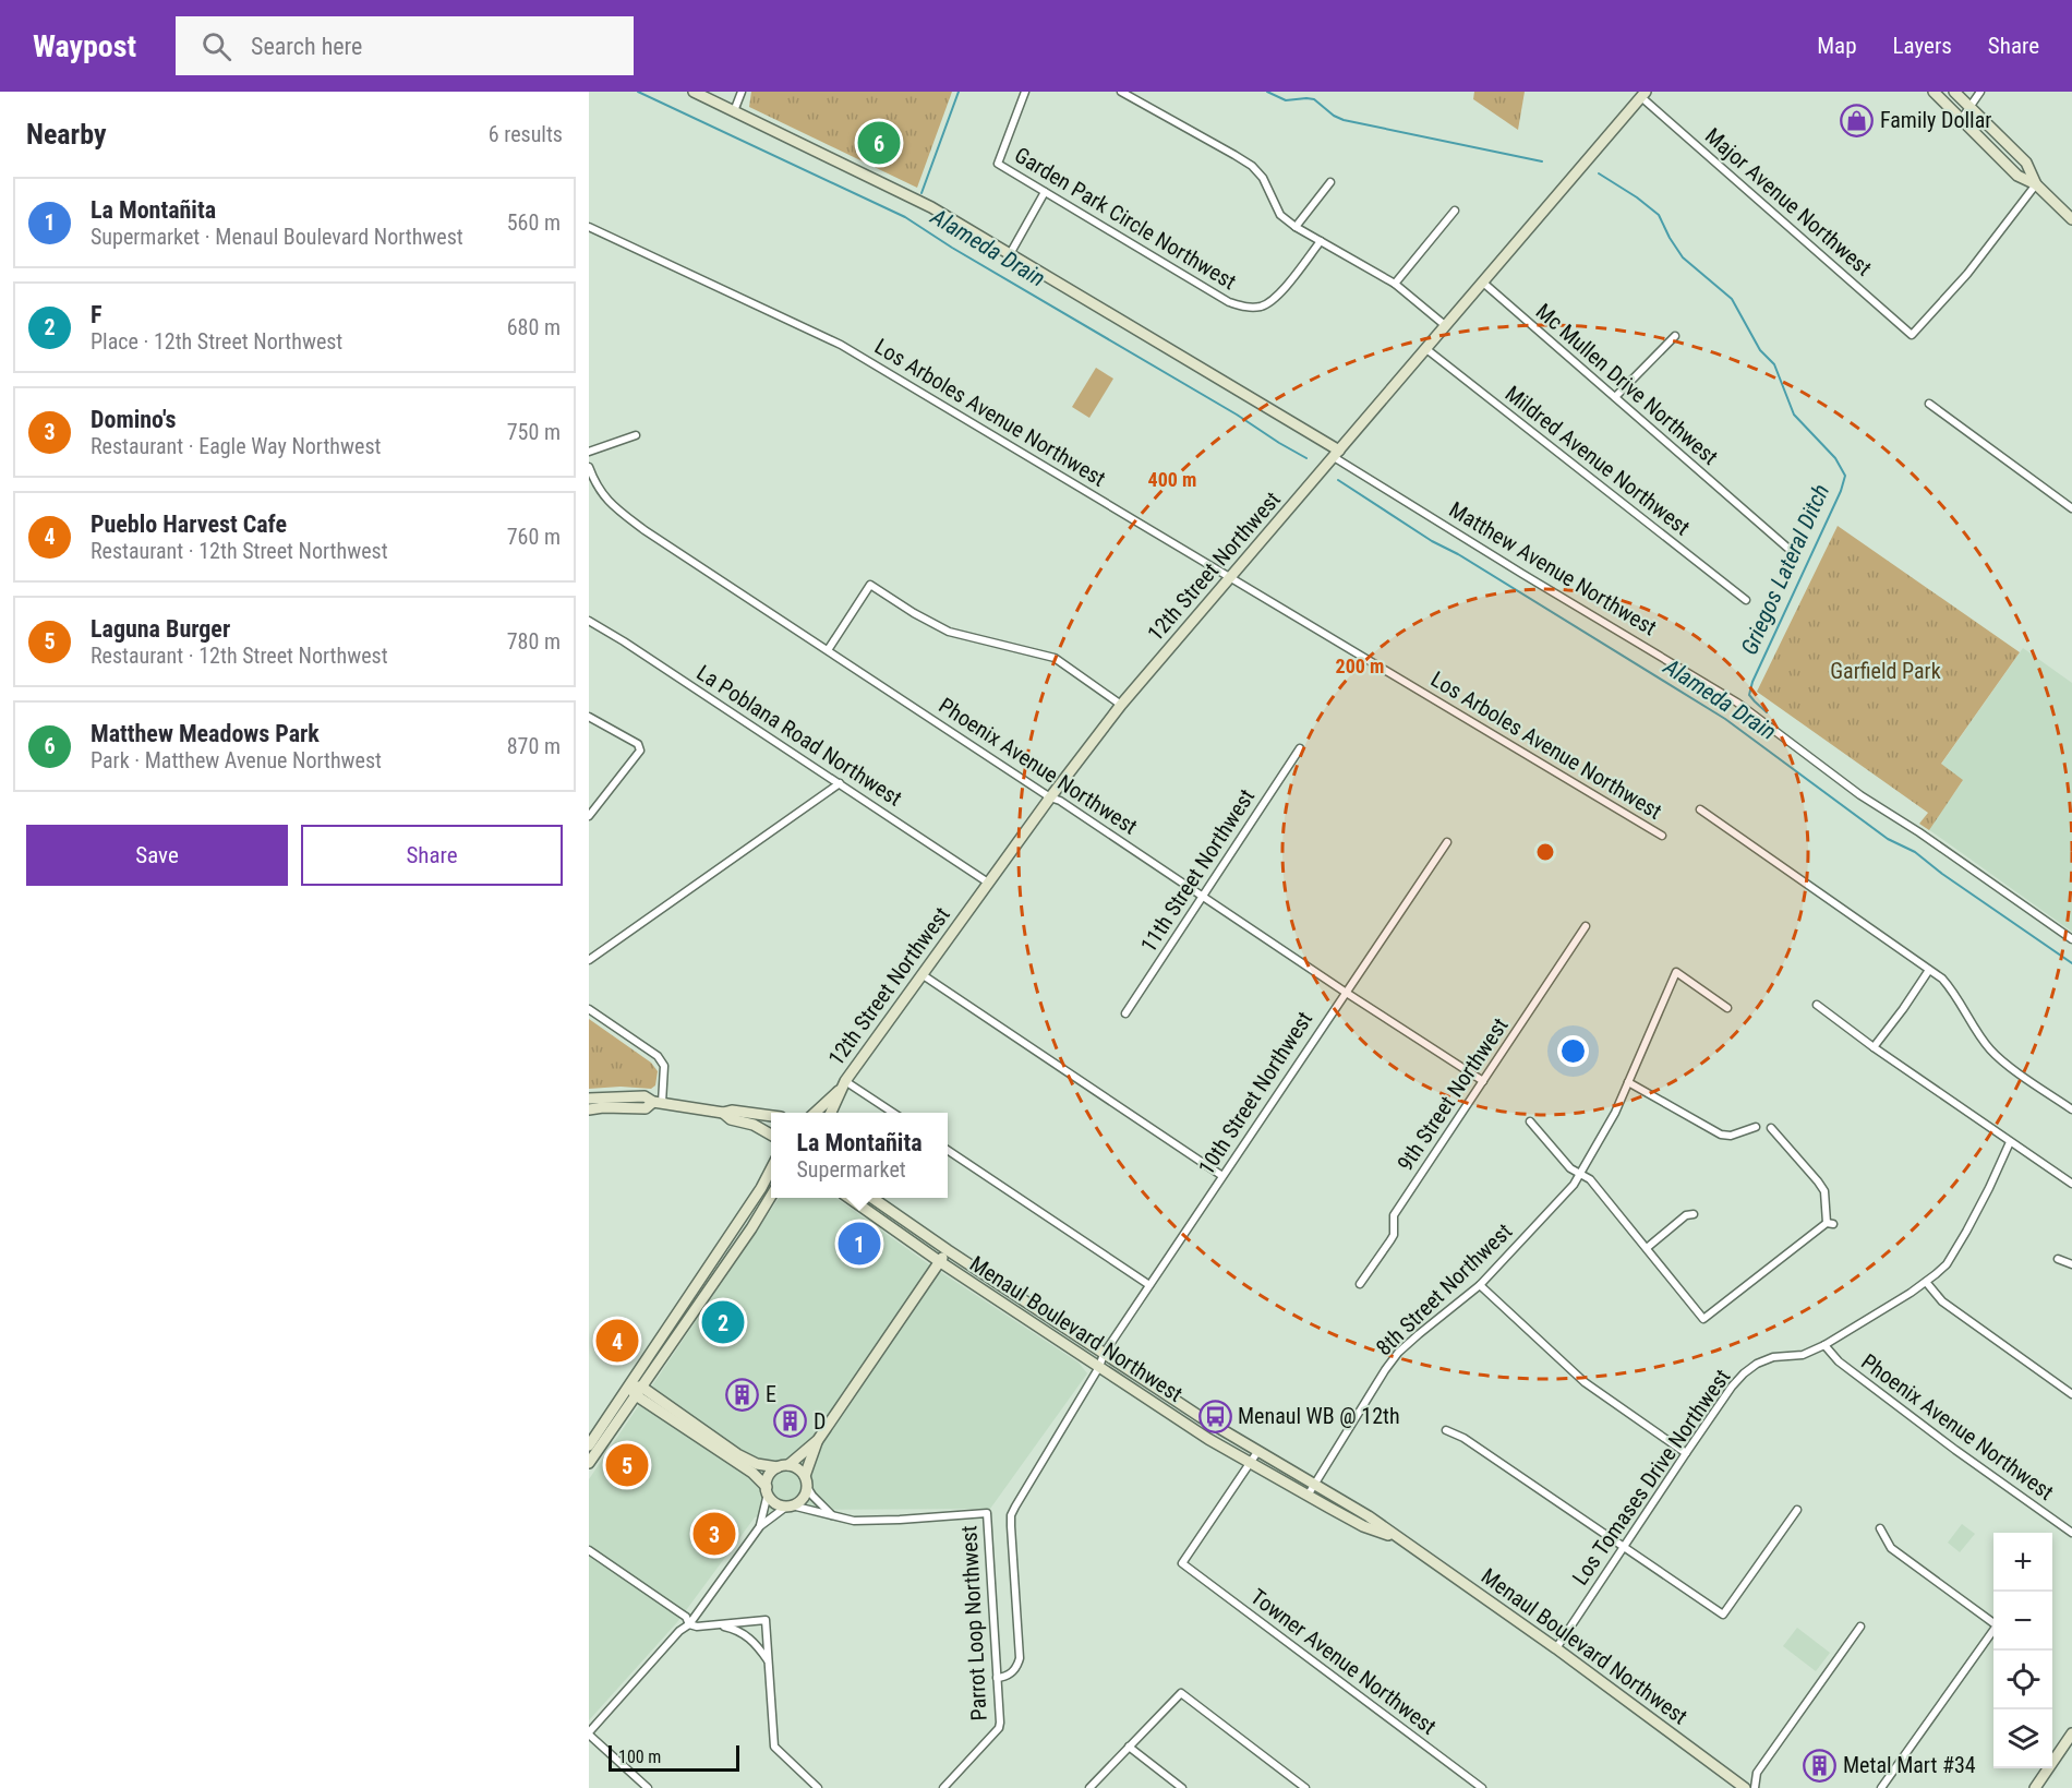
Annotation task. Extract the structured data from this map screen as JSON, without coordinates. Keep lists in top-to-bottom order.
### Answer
{
  "streets": {
    "main road": ["12th Street Northwest", "Matthew Avenue Northwest", "Menaul Boulevard Northwest"],
    "street": [
      "Major Avenue Northwest",
      "Garden Park Circle Northwest",
      "Mc Mullen Drive Northwest",
      "Los Arboles Avenue Northwest",
      "Mildred Avenue Northwest",
      "La Poblana Road Northwest",
      "Phoenix Avenue Northwest",
      "11th Street Northwest",
      "10th Street Northwest",
      "9th Street Northwest",
      "8th Street Northwest",
      "Los Tomases Drive Northwest",
      "Parrot Loop Northwest",
      "Towner Avenue Northwest"
    ]
  },
  "crossings": [
    ["Major Avenue Northwest", "12th Street Northwest"],
    ["Mc Mullen Drive Northwest", "12th Street Northwest"],
    ["Los Arboles Avenue Northwest", "12th Street Northwest"],
    ["Mildred Avenue Northwest", "12th Street Northwest"],
    ["12th Street Northwest", "Matthew Avenue Northwest"],
    ["12th Street Northwest", "La Poblana Road Northwest"],
    ["12th Street Northwest", "Phoenix Avenue Northwest"],
    ["Phoenix Avenue Northwest", "11th Street Northwest"],
    ["Phoenix Avenue Northwest", "10th Street Northwest"],
    ["Phoenix Avenue Northwest", "9th Street Northwest"],
    ["Phoenix Avenue Northwest", "Los Tomases Drive Northwest"],
    ["10th Street Northwest", "Menaul Boulevard Northwest"],
    ["10th Street Northwest", "Parrot Loop Northwest"],
    ["8th Street Northwest", "Menaul Boulevard Northwest"],
    ["Menaul Boulevard Northwest", "Los Tomases Drive Northwest"],
    ["Menaul Boulevard Northwest", "Towner Avenue Northwest"]
  ],
  "water": ["Alameda Drain", "Griegos Lateral Ditch"],
  "parks": ["Garfield Park"],
  "places": {
    "shop": ["Family Dollar"],
    "building": ["E", "D", "Metal Mart #34"],
    "bus stop": ["Menaul WB @ 12th"]
  },
  "scale_bar": "100 m",
  "page": {
    "header": "Waypost",
    "search": "Search here",
    "nav": ["Map", "Layers", "Share"],
    "heading": ["Nearby", "6 results"],
    "pins": [
      "6",
      "1",
      "2",
      "4",
      "5",
      "3"
    ],
    "list": [
      {
        "mark": "1",
        "name": "La Montañita",
        "note": "Supermarket · Menaul Boulevard Northwest",
        "value": "560 m"
      },
      {
        "mark": "2",
        "name": "F",
        "note": "Place · 12th Street Northwest",
        "value": "680 m"
      },
      {
        "mark": "3",
        "name": "Domino's",
        "note": "Restaurant · Eagle Way Northwest",
        "value": "750 m"
      },
      {
        "mark": "4",
        "name": "Pueblo Harvest Cafe",
        "note": "Restaurant · 12th Street Northwest",
        "value": "760 m"
      },
      {
        "mark": "5",
        "name": "Laguna Burger",
        "note": "Restaurant · 12th Street Northwest",
        "value": "780 m"
      },
      {
        "mark": "6",
        "name": "Matthew Meadows Park",
        "note": "Park · Matthew Avenue Northwest",
        "value": "870 m"
      }
    ],
    "buttons": ["Save", "Share"],
    "popup": ["La Montañita", "Supermarket"],
    "map_buttons": ["+", "−"],
    "scale": "100 m"
  },
  "rings": ["400 m", "200 m"]
}
